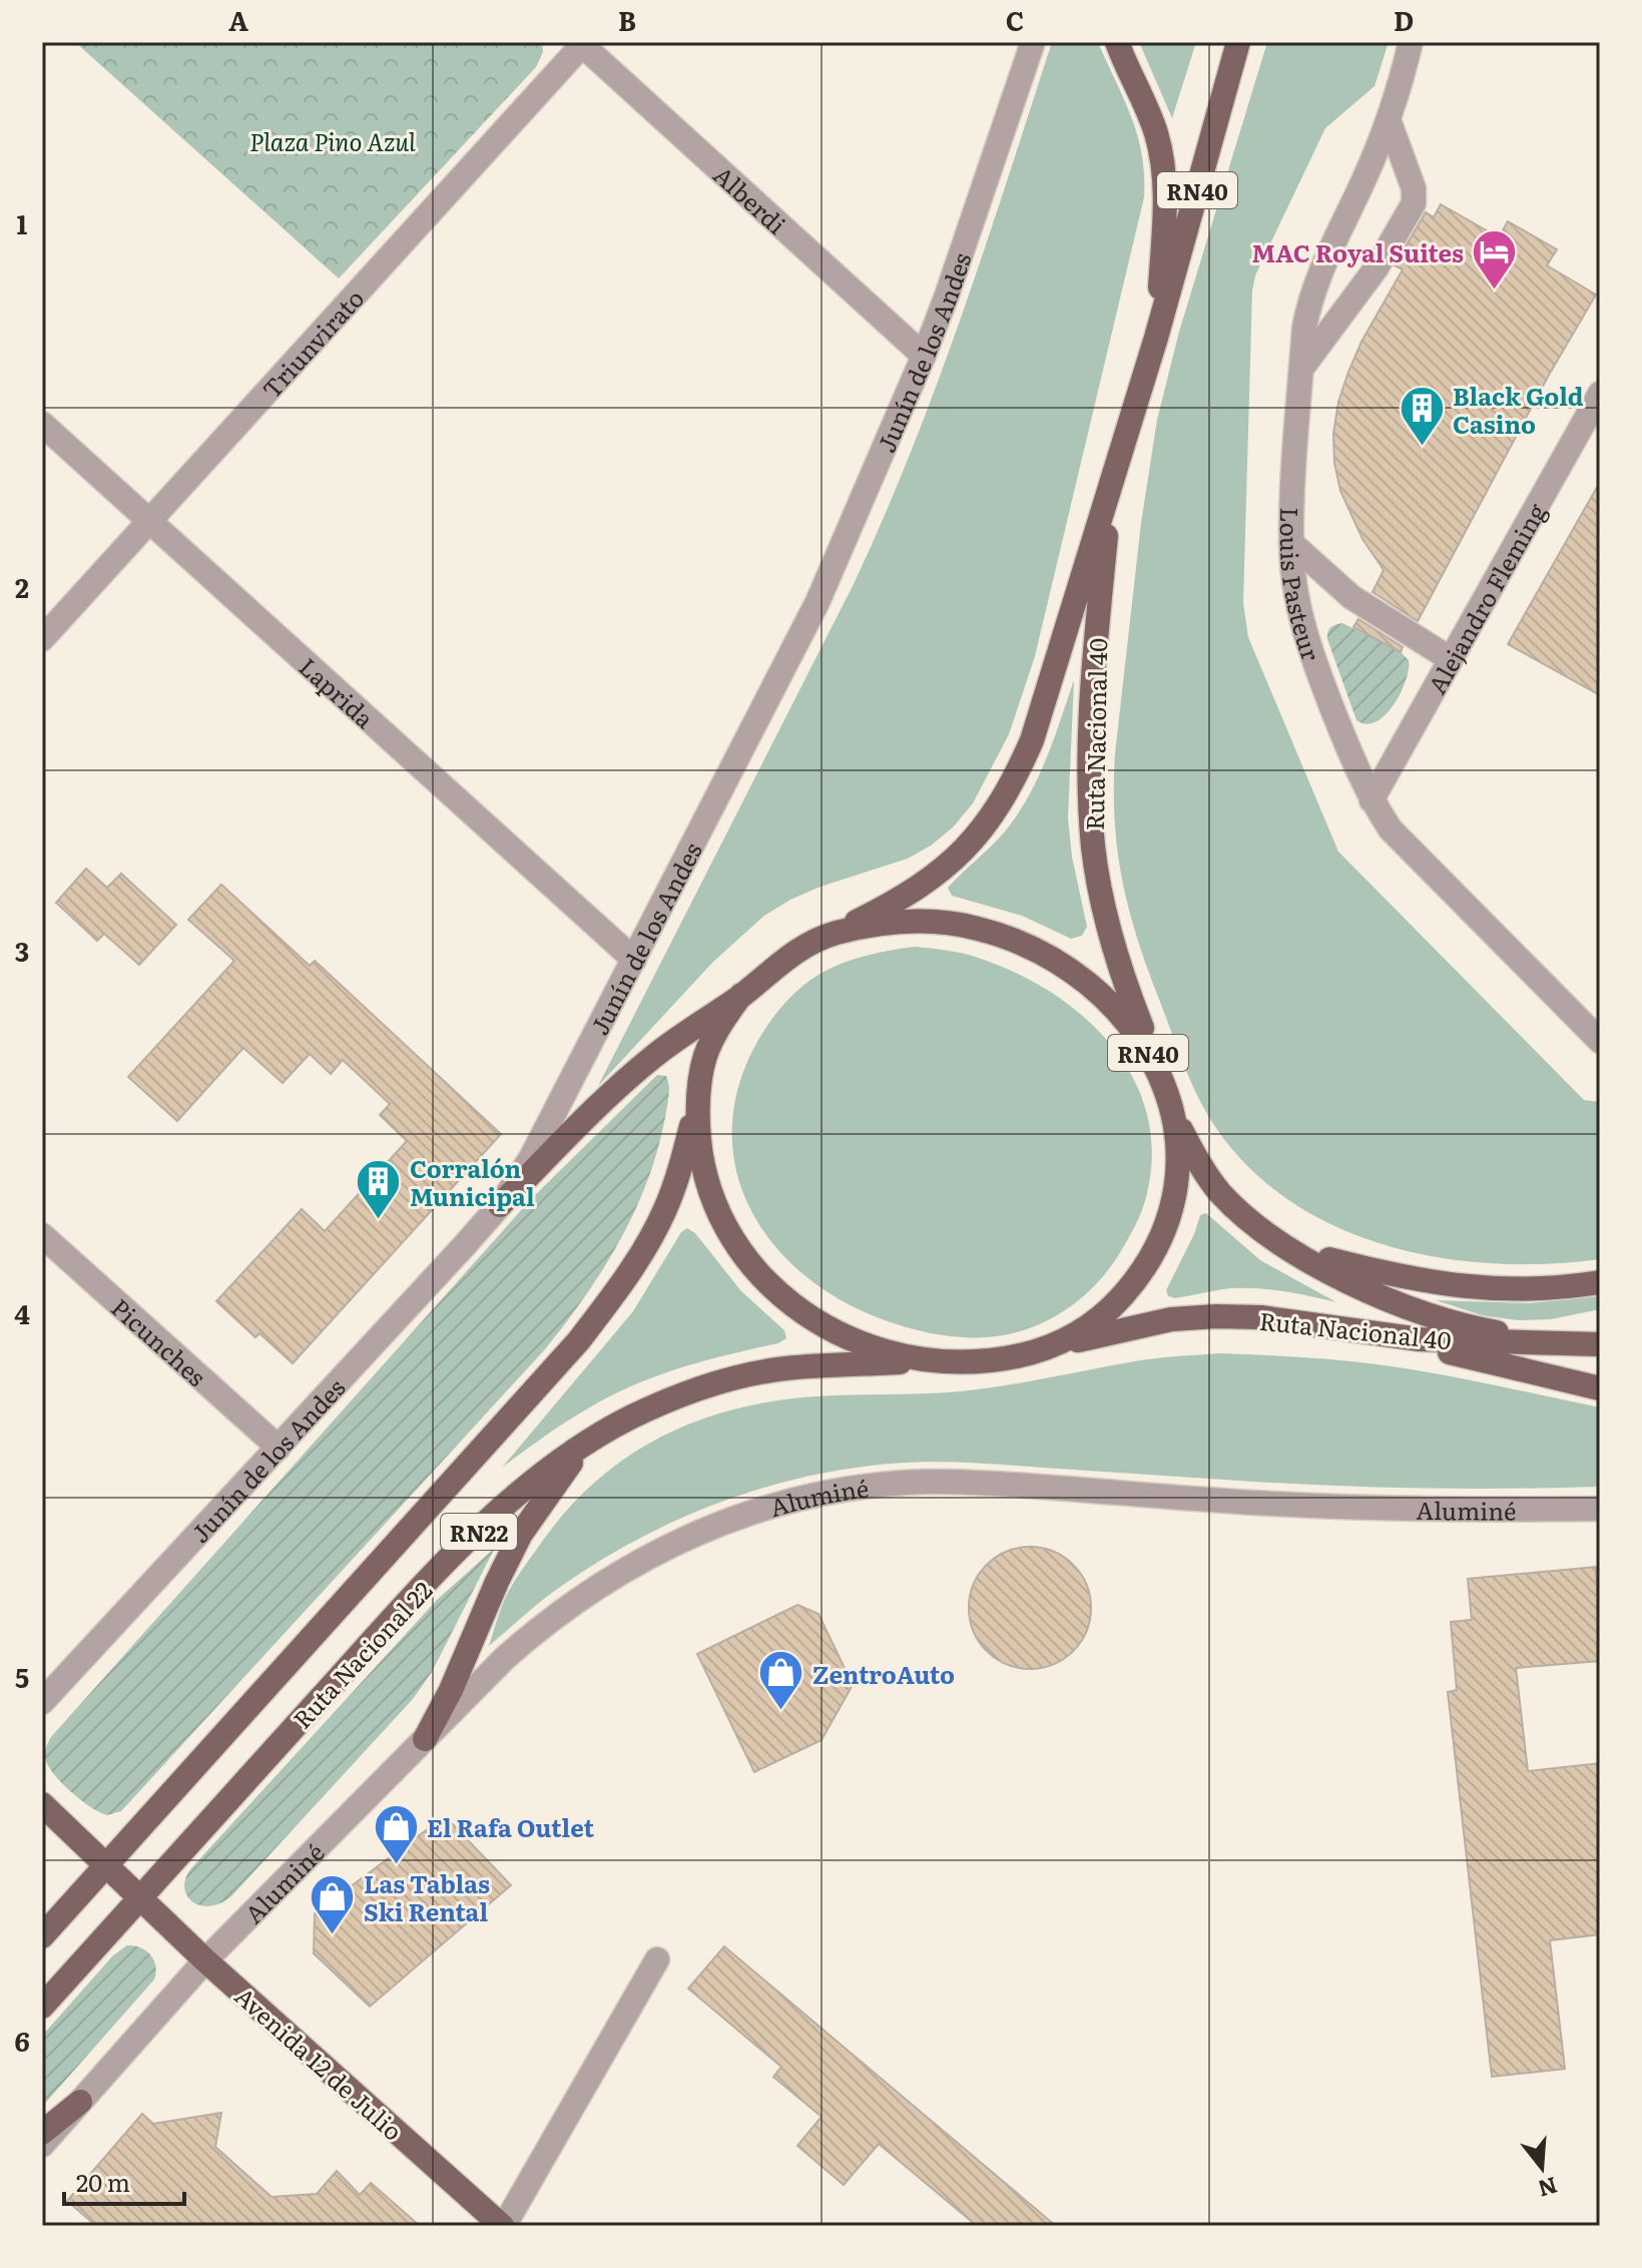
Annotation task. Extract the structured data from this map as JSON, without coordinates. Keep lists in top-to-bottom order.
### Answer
{
  "streets": {
    "main road": [
      "RN40",
      "Ruta Nacional 40",
      "RN22",
      "Ruta Nacional 22",
      "Avenida 12 de Julio"
    ],
    "street": [
      "Alberdi",
      "Triunvirato",
      "Junín de los Andes",
      "Louis Pasteur",
      "Alejandro Fleming",
      "Laprida",
      "Picunches",
      "Aluminé"
    ]
  },
  "crossings": [
    ["RN40", "Ruta Nacional 40"],
    ["RN40", "Ruta Nacional 22"],
    ["Alberdi", "Triunvirato"],
    ["Alberdi", "Junín de los Andes"],
    ["Triunvirato", "Laprida"],
    ["Junín de los Andes", "Laprida"],
    ["Junín de los Andes", "Picunches"],
    ["Louis Pasteur", "Alejandro Fleming"],
    ["Aluminé", "Avenida 12 de Julio"],
    ["Ruta Nacional 22", "Avenida 12 de Julio"]
  ],
  "parks": ["Plaza Pino Azul"],
  "places": {
    "hotel": ["MAC Royal Suites"],
    "building": ["Black Gold Casino", "Corralón Municipal"],
    "shop": ["ZentroAuto", "El Rafa Outlet", "Las Tablas Ski Rental"]
  },
  "scale_bar": "20 m",
  "north": "bottom",
  "grid": {
    "columns": [
      "A",
      "B",
      "C",
      "D"
    ],
    "rows": [
      "1",
      "2",
      "3",
      "4",
      "5",
      "6"
    ]
  }
}
